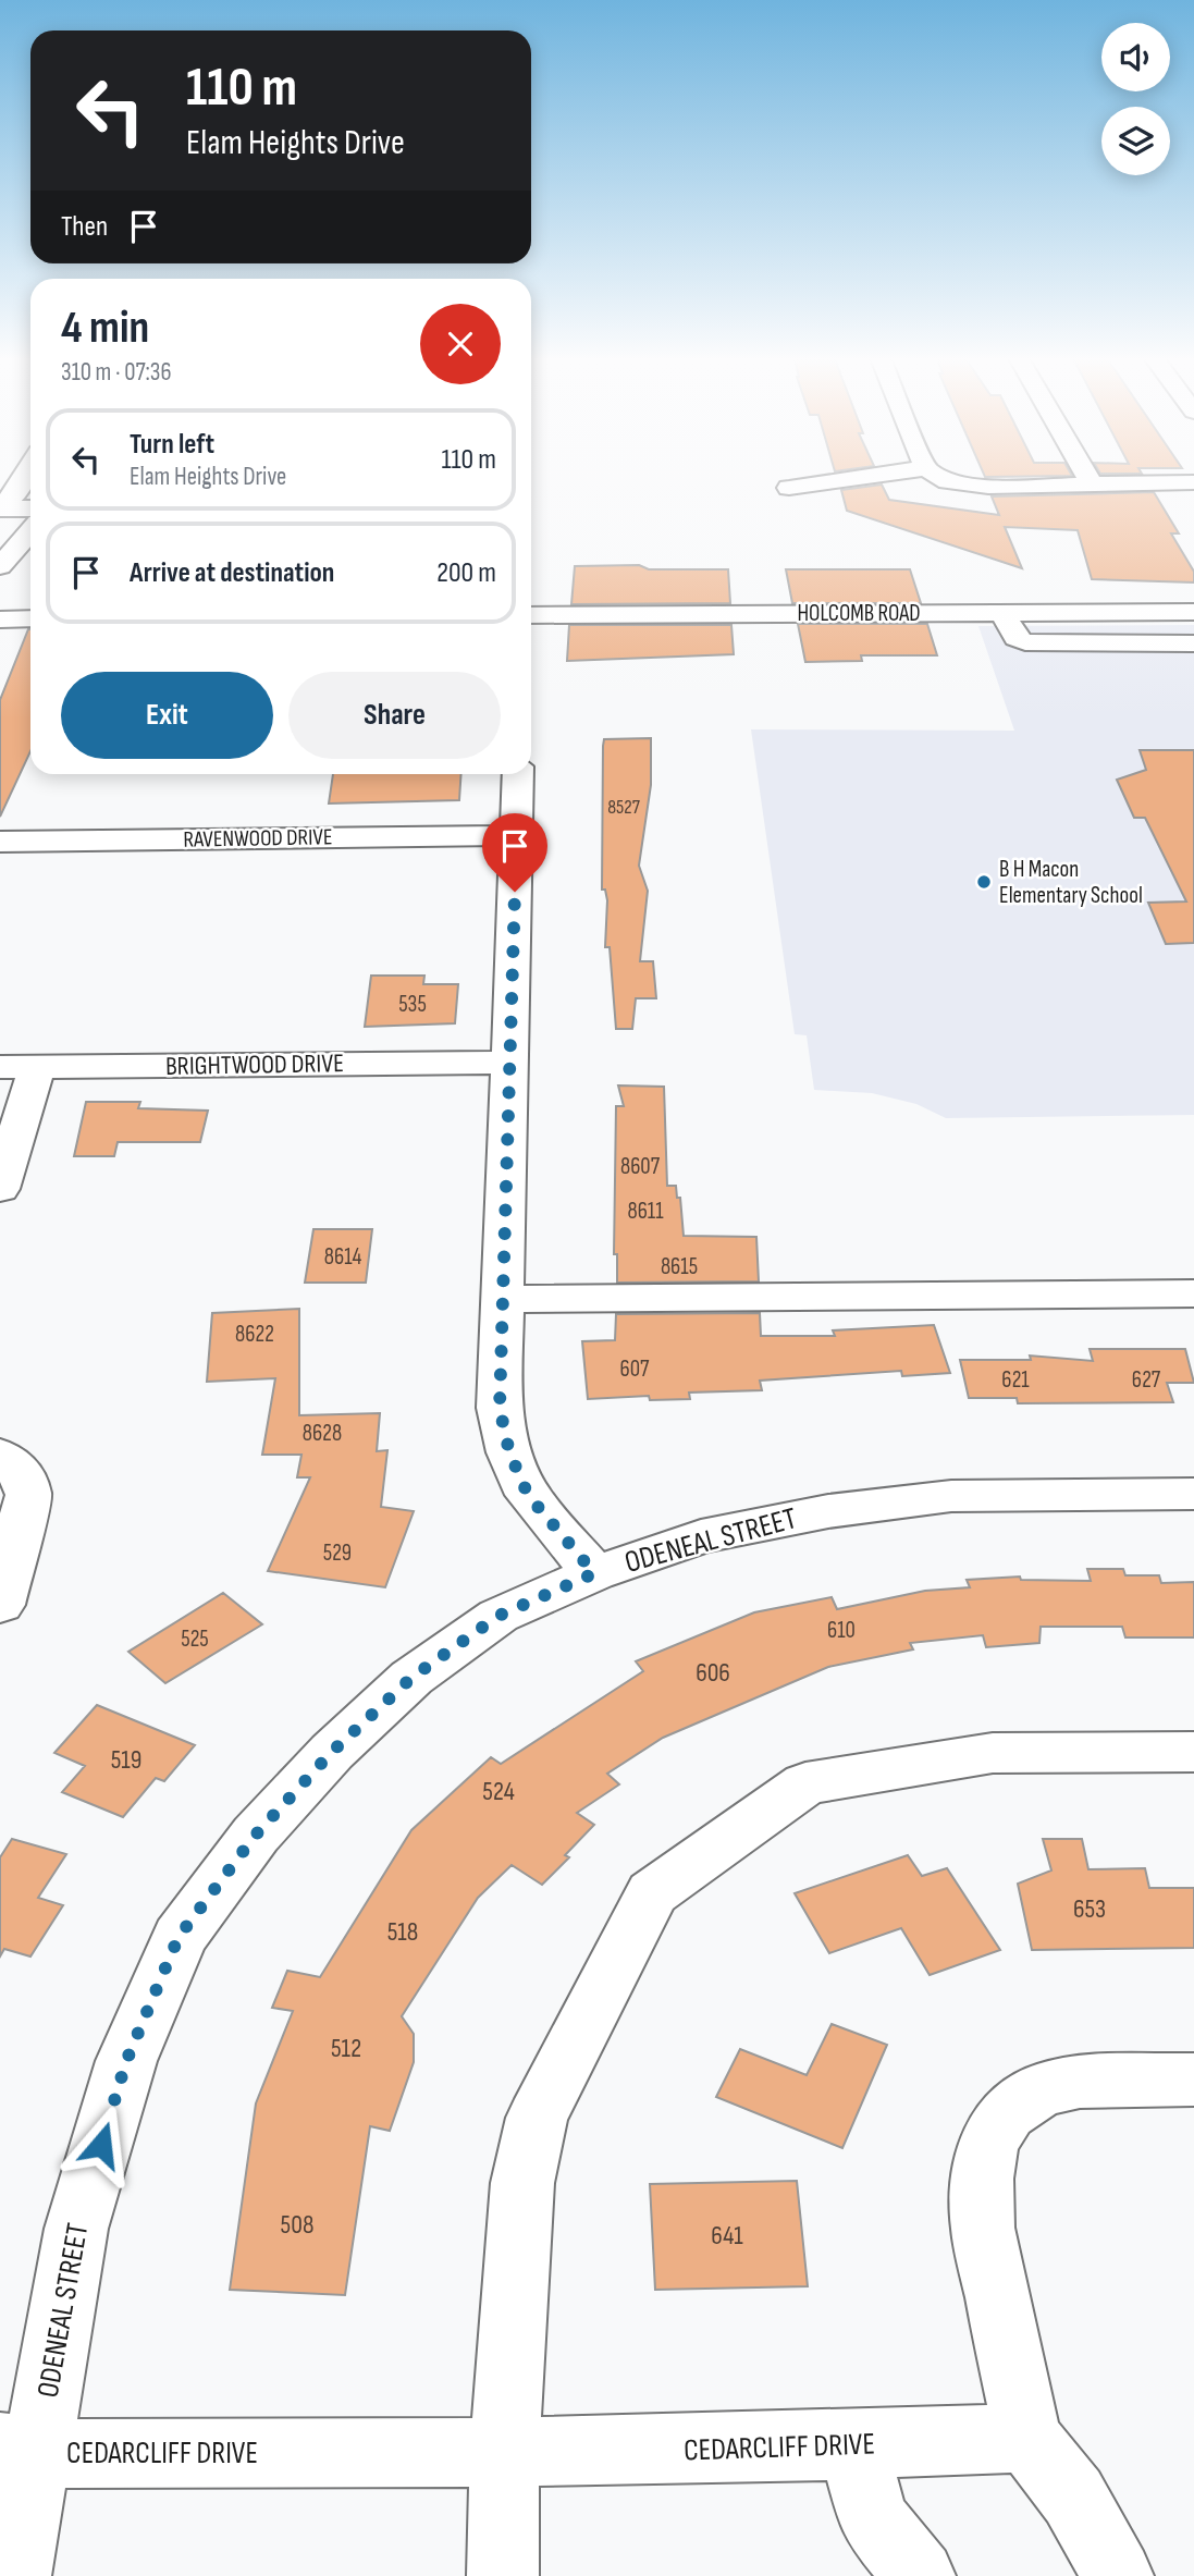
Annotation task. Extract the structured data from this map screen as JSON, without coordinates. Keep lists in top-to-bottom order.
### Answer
{
  "streets": {
    "street": [
      "HOLCOMB ROAD",
      "RAVENWOOD DRIVE",
      "BRIGHTWOOD DRIVE",
      "ODENEAL STREET",
      "CEDARCLIFF DRIVE"
    ]
  },
  "crossings": [
    ["ODENEAL STREET", "CEDARCLIFF DRIVE"]
  ],
  "places": ["B H Macon Elementary School"],
  "house_numbers": [
    "8527",
    "535",
    "8607",
    "8611",
    "8614",
    "8615",
    "8622",
    "607",
    "621",
    "627",
    "8628",
    "529",
    "610",
    "525",
    "606",
    "519",
    "524",
    "653",
    "518",
    "512",
    "508",
    "641"
  ],
  "page": {
    "turn": ["110 m", "Elam Heights Drive"],
    "then": "Then",
    "heading": ["4 min", "310 m · 07:36"],
    "list": [
      {
        "name": "Turn left",
        "note": "Elam Heights Drive",
        "value": "110 m"
      },
      {
        "name": "Arrive at destination",
        "value": "200 m"
      }
    ],
    "buttons": ["Exit", "Share"]
  }
}
